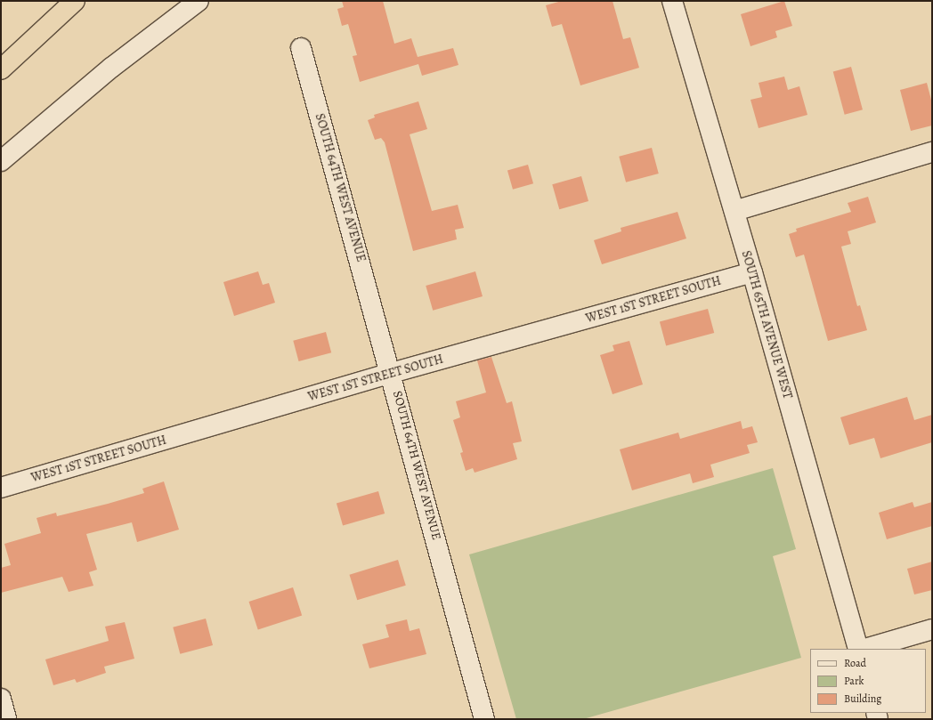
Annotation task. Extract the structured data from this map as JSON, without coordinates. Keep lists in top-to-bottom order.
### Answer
{
  "streets": {
    "street": ["SOUTH 64TH WEST AVENUE", "WEST 1ST STREET SOUTH", "SOUTH 65TH AVENUE WEST"]
  },
  "crossings": [
    ["SOUTH 64TH WEST AVENUE", "WEST 1ST STREET SOUTH"],
    ["WEST 1ST STREET SOUTH", "SOUTH 65TH AVENUE WEST"]
  ],
  "legend": ["Road", "Park", "Building"]
}
